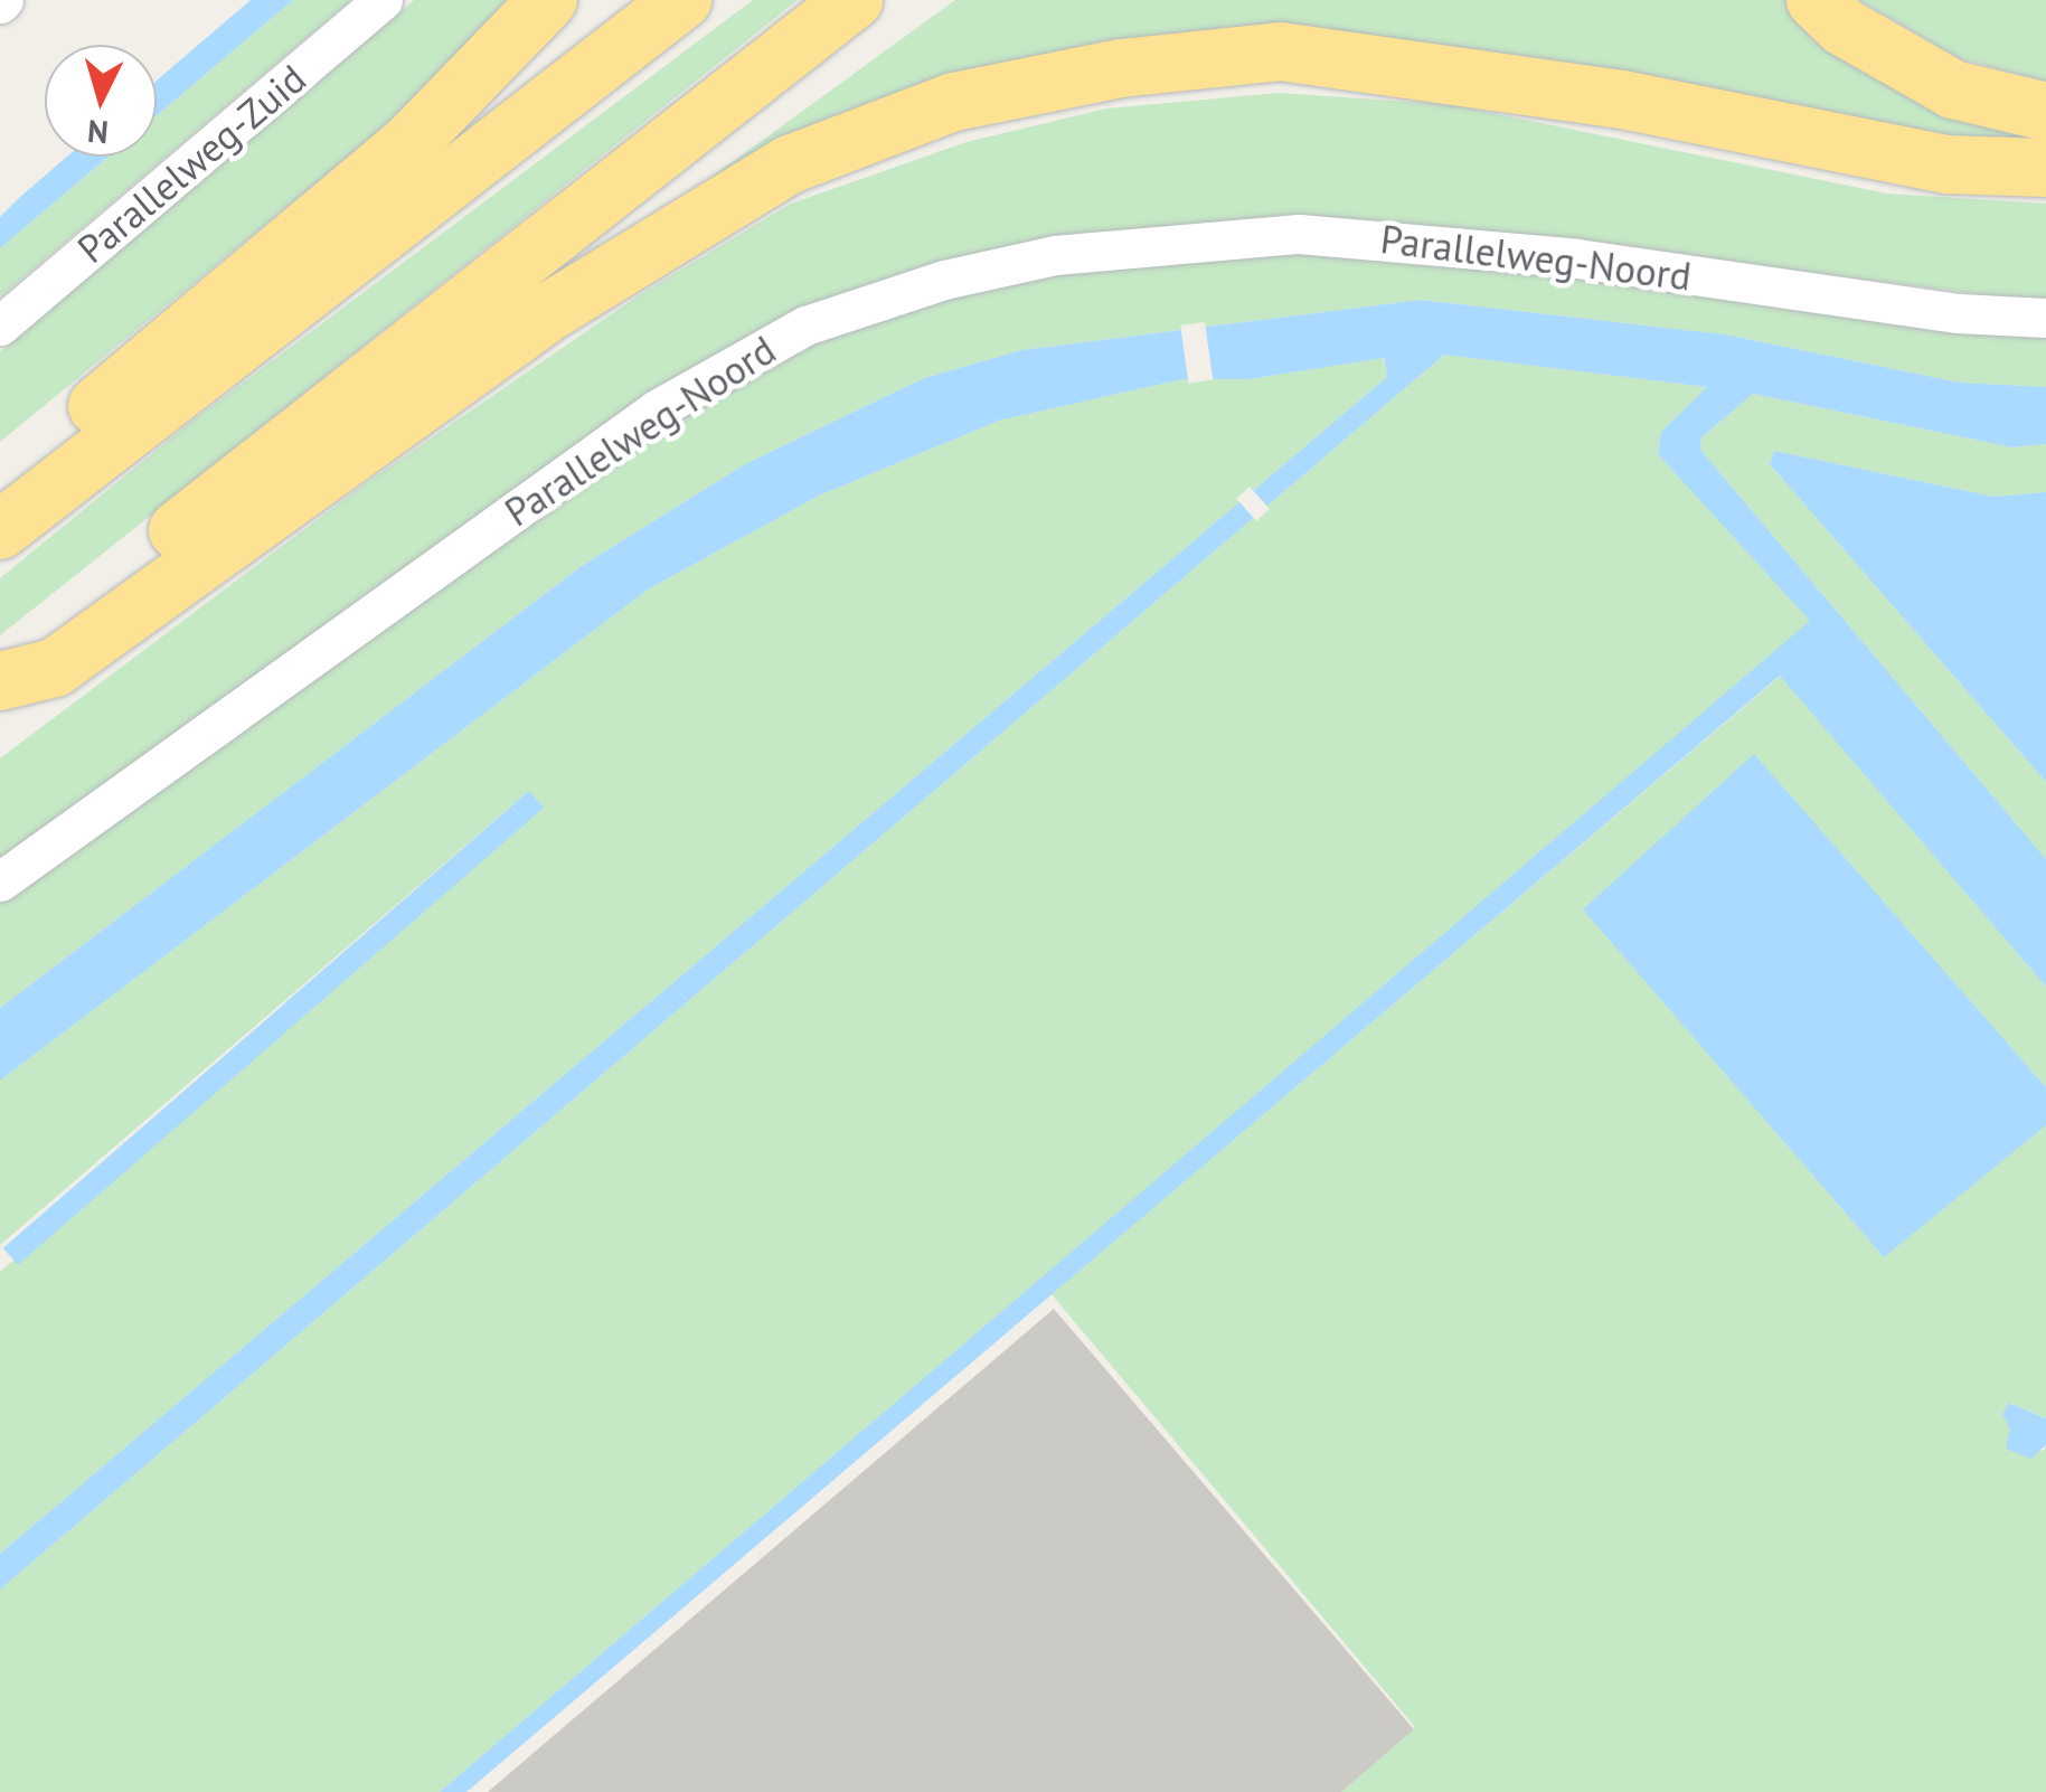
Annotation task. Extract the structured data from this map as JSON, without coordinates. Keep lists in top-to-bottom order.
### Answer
{
  "streets": {
    "street": ["Parallelweg-Zuid", "Parallelweg-Noord"]
  },
  "north": "bottom"
}
